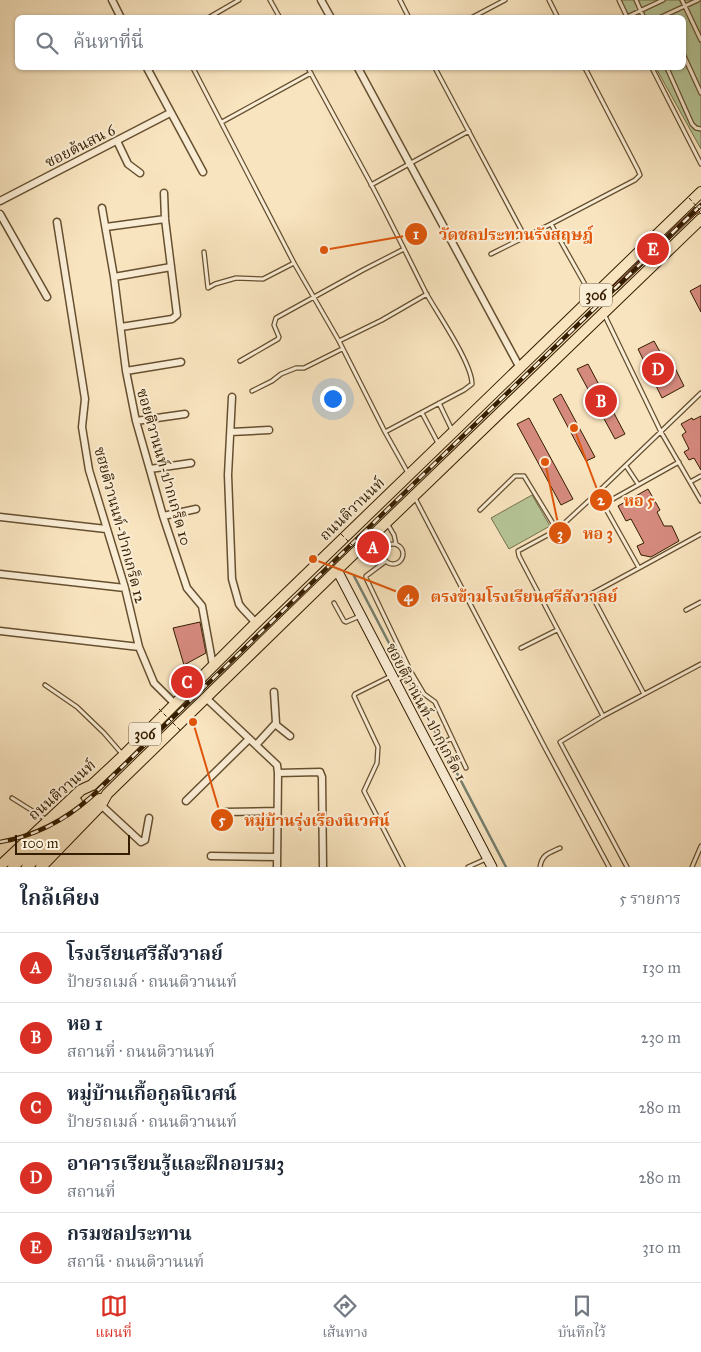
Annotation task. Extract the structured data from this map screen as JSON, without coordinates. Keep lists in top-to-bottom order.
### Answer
{
  "streets": {
    "main road": ["306", "ถนนติวานนท์"],
    "street": [
      "ซอยต้นสน 6",
      "ซอยติวานนท์-ปากเกร็ด 10",
      "ซฮยติวานนท์-ปากเกร็ด 12",
      "ซอยติวานนท์-ปากเกร็ด 1"
    ]
  },
  "crossings": [
    ["306", "ถนนติวานนท์"],
    ["306", "ซอยติวานนท์-ปากเกร็ด 1"],
    ["ซอยติวานนท์-ปากเกร็ด 10", "ถนนติวานนท์"],
    ["ถนนติวานนท์", "ซฮยติวานนท์-ปากเกร็ด 12"]
  ],
  "places": [
    "วัดชลประทานรังสฤษฎ์",
    "หอ 5",
    "หอ 3",
    "ตรงข้ามโรงเรียนศรีสังวาลย์",
    "หมู่บ้านรุ่งเรืองนิเวศน์"
  ],
  "scale_bar": "100 m",
  "page": {
    "search": "ค้นหาที่นี่",
    "pins": [
      "E",
      "D",
      "B",
      "A",
      "C"
    ],
    "scale": "100 m",
    "heading": ["ใกล้เคียง", "5 รายการ"],
    "list": [
      {
        "mark": "A",
        "name": "โรงเรียนศรีสังวาลย์",
        "note": "ป้ายรถเมล์ · ถนนติวานนท์",
        "value": "130 m"
      },
      {
        "mark": "B",
        "name": "หอ 1",
        "note": "สถานที่ · ถนนติวานนท์",
        "value": "230 m"
      },
      {
        "mark": "C",
        "name": "หมู่บ้านเกื้อกูลนิเวศน์",
        "note": "ป้ายรถเมล์ · ถนนติวานนท์",
        "value": "280 m"
      },
      {
        "mark": "D",
        "name": "อาคารเรียนรู้และฝึกอบรม3",
        "note": "สถานที่",
        "value": "280 m"
      },
      {
        "mark": "E",
        "name": "กรมชลประทาน",
        "note": "สถานี · ถนนติวานนท์",
        "value": "310 m"
      }
    ],
    "nav": ["แผนที่", "เส้นทาง", "บันทึกไว้"]
  }
}
